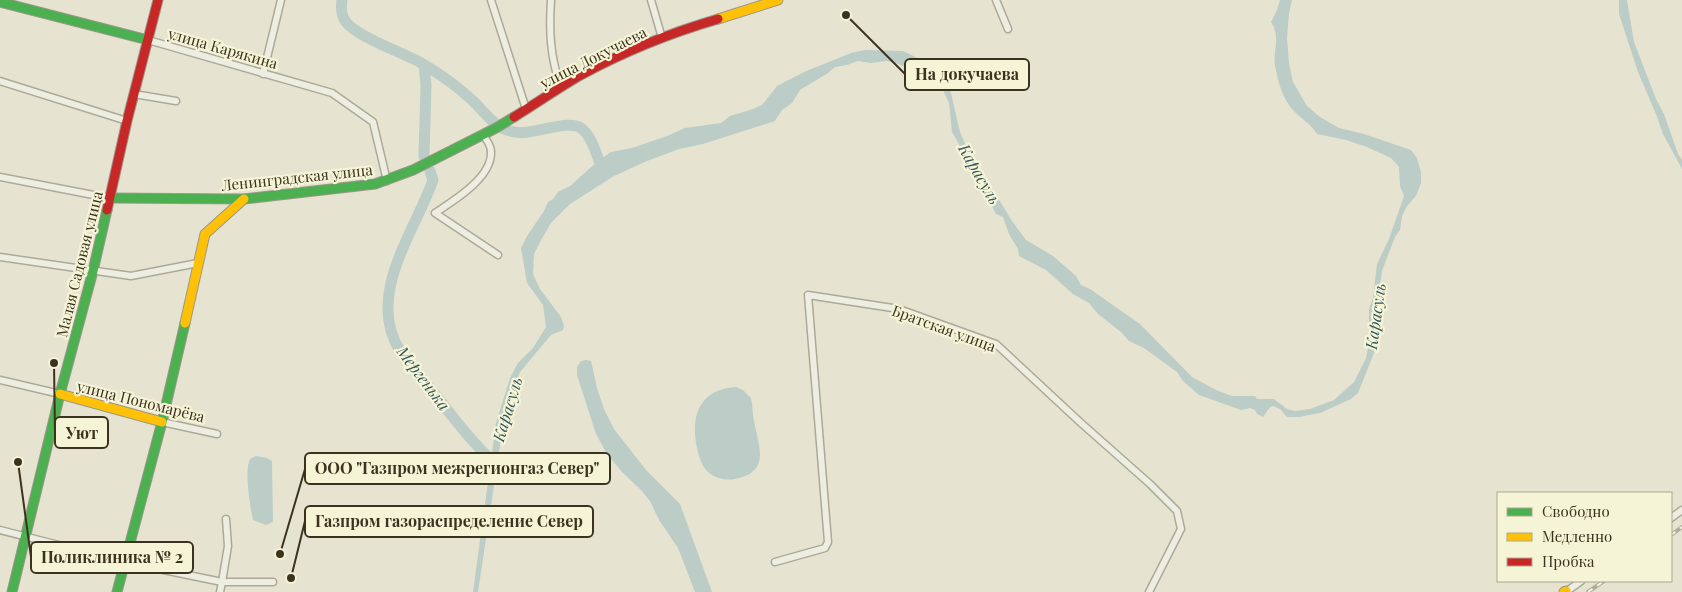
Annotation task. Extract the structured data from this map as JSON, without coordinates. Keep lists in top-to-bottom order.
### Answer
{
  "streets": {
    "main road": [
      "улица Карякина",
      "улица Докучаева",
      "Ленинградская улица",
      "Малая Садовая улица",
      "улица Пономарёва"
    ],
    "street": ["Братская улица"]
  },
  "crossings": [
    ["улица Карякина", "Ленинградская улица"],
    ["улица Карякина", "Малая Садовая улица"],
    ["улица Докучаева", "Ленинградская улица"],
    ["Ленинградская улица", "Малая Садовая улица"],
    ["Малая Садовая улица", "улица Пономарёва"]
  ],
  "water": ["Карасуль", "Мергенька"],
  "places": [
    "На докучаева",
    "Уют",
    "Поликлиника № 2",
    "ООО \"Газпром межрегионгаз Север\"",
    "Газпром газораспределение Север"
  ],
  "legend": ["Свободно", "Медленно", "Пробка"]
}
